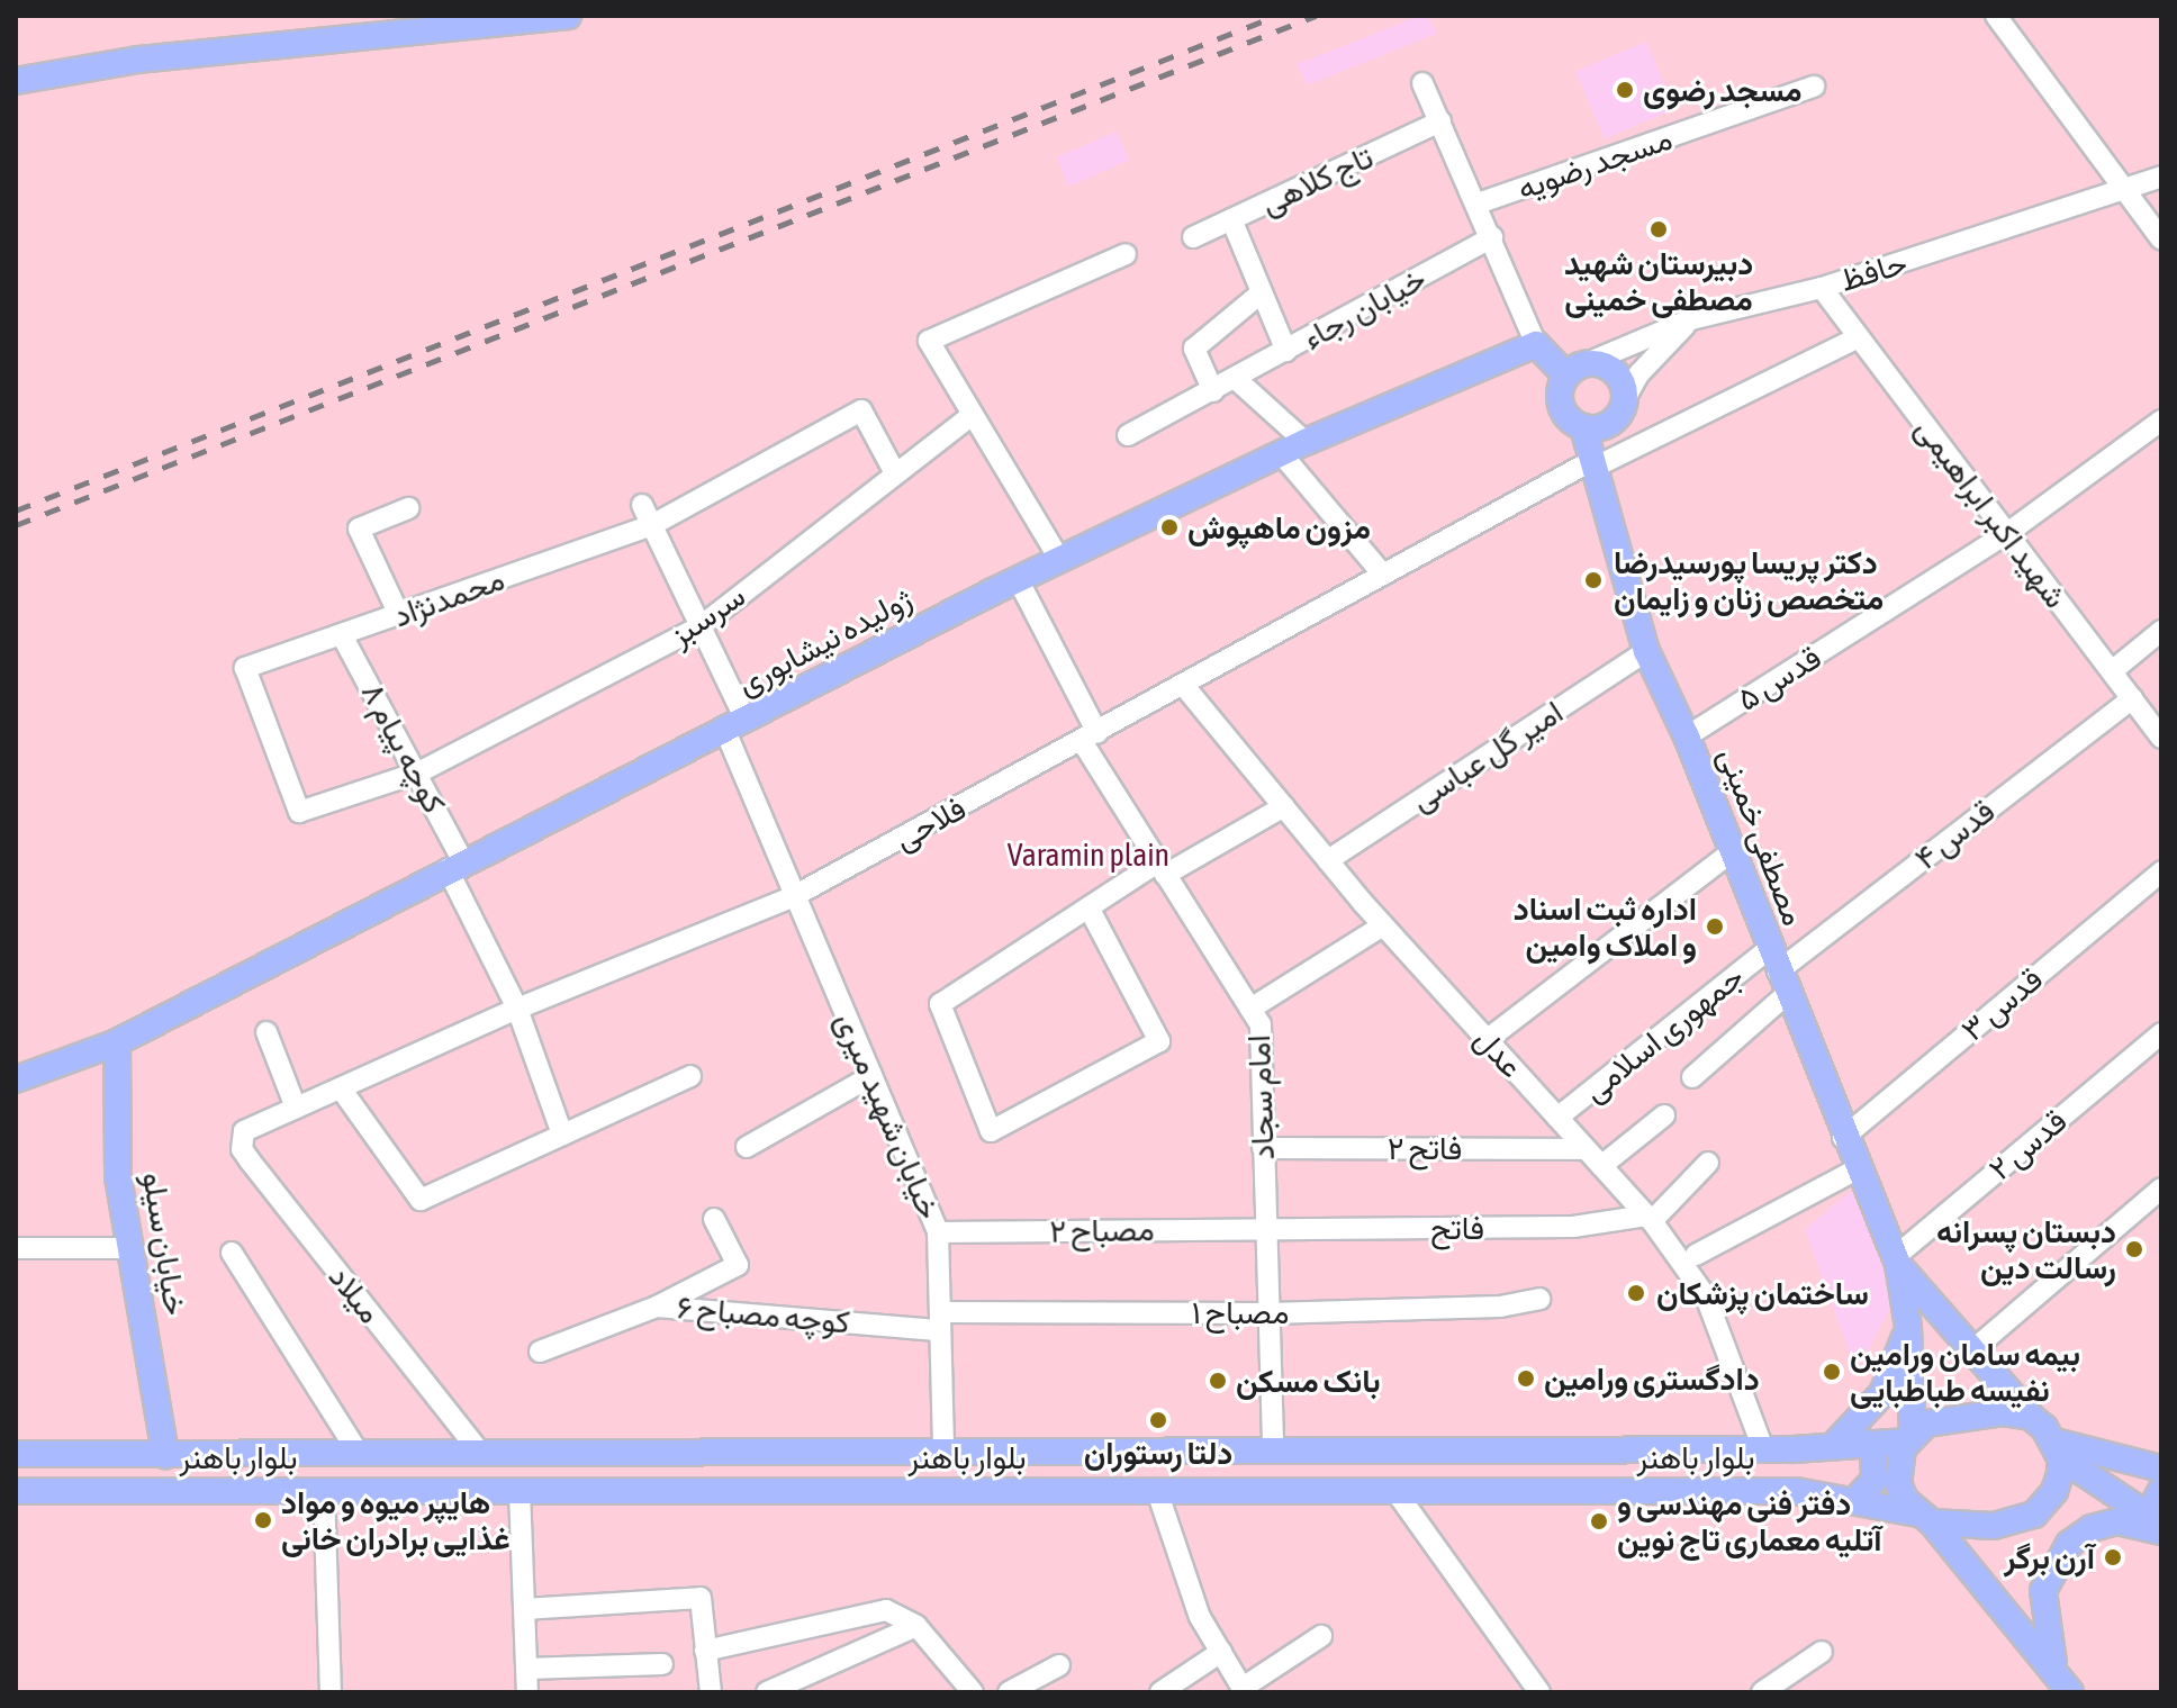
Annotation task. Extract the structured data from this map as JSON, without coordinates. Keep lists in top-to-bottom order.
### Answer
{
  "streets": {
    "main road": [
      "ژولیده نیشابوری",
      "مصطفی خمینی",
      "خیابان سیلو",
      "بلوار باهنر"
    ],
    "street": [
      "مسجد رضویه",
      "تاج کلاهی",
      "حافظ",
      "خیابان رجاء",
      "شهید اکبر ابراهیمی",
      "محمدنژاد",
      "سرسبز",
      "قدس ۵",
      "کوچه پیام ۸",
      "امیر گل عباسی",
      "فلاحی",
      "قدس ۴",
      "قدس ۳",
      "جمهوری اسلامی",
      "عدل",
      "امام سجاد",
      "خیابان شهید میری",
      "قدس ۲",
      "فاتح ۲",
      "فاتح",
      "مصباح ۲",
      "میلاد",
      "مصباح ۱",
      "کوچه مصباح ۶"
    ]
  },
  "crossings": [
    ["حافظ", "شهید اکبر ابراهیمی"],
    ["حافظ", "مصطفی خمینی"],
    ["شهید اکبر ابراهیمی", "قدس ۵"],
    ["شهید اکبر ابراهیمی", "فلاحی"],
    ["شهید اکبر ابراهیمی", "قدس ۴"],
    ["محمدنژاد", "سرسبز"],
    ["محمدنژاد", "کوچه پیام ۸"],
    ["محمدنژاد", "خیابان شهید میری"],
    ["سرسبز", "کوچه پیام ۸"],
    ["سرسبز", "خیابان شهید میری"],
    ["ژولیده نیشابوری", "کوچه پیام ۸"],
    ["ژولیده نیشابوری", "امام سجاد"],
    ["ژولیده نیشابوری", "خیابان شهید میری"],
    ["ژولیده نیشابوری", "خیابان سیلو"],
    ["قدس ۵", "مصطفی خمینی"],
    ["کوچه پیام ۸", "فلاحی"],
    ["امیر گل عباسی", "مصطفی خمینی"],
    ["امیر گل عباسی", "عدل"],
    ["فلاحی", "مصطفی خمینی"],
    ["فلاحی", "عدل"],
    ["فلاحی", "امام سجاد"],
    ["فلاحی", "خیابان شهید میری"],
    ["فلاحی", "میلاد"],
    ["قدس ۴", "مصطفی خمینی"],
    ["قدس ۴", "جمهوری اسلامی"],
    ["مصطفی خمینی", "قدس ۳"],
    ["مصطفی خمینی", "جمهوری اسلامی"],
    ["مصطفی خمینی", "قدس ۲"],
    ["جمهوری اسلامی", "عدل"],
    ["عدل", "فاتح ۲"],
    ["عدل", "فاتح"],
    ["عدل", "بلوار باهنر"],
    ["امام سجاد", "فاتح ۲"],
    ["امام سجاد", "فاتح"],
    ["امام سجاد", "مصباح ۲"],
    ["امام سجاد", "مصباح ۱"],
    ["امام سجاد", "بلوار باهنر"],
    ["خیابان شهید میری", "مصباح ۲"],
    ["خیابان شهید میری", "مصباح ۱"],
    ["خیابان شهید میری", "کوچه مصباح ۶"],
    ["خیابان شهید میری", "بلوار باهنر"],
    ["فاتح", "مصباح ۲"],
    ["خیابان سیلو", "بلوار باهنر"],
    ["میلاد", "بلوار باهنر"],
    ["مصباح ۱", "کوچه مصباح ۶"]
  ],
  "parks": ["Varamin plain"],
  "places": [
    "مسجد رضوی",
    "دبیرستان شهید مصطفی خمینی",
    "مزون ماهپوش",
    "دکتر پریسا پورسیدرضا متخصص زنان و زایمان",
    "اداره ثبت اسناد و املاک وامین",
    "دبستان پسرانه رسالت دین",
    "ساختمان پزشکان",
    "بیمه سامان ورامین نفیسه طباطبایی",
    "دادگستری ورامین",
    "بانک مسکن",
    "دلتا رستوران",
    "هایپر میوه و‌ مواد غذایی برادران خانی",
    "دفتر فنی مهندسی و آتلیه معماری تاج نوین",
    "آرن برگر"
  ]
}
